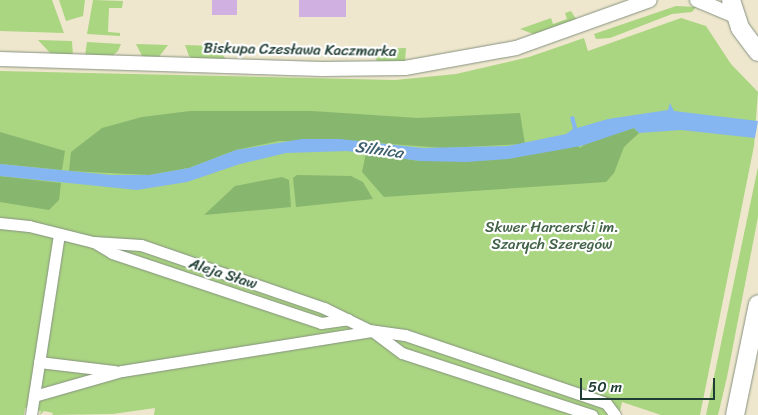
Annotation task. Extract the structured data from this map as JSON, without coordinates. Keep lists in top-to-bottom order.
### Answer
{
  "streets": {
    "street": ["Biskupa Czesława Kaczmarka", "Aleja Sław"]
  },
  "water": ["Silnica"],
  "parks": ["Skwer Harcerski im. Szarych Szeregów"],
  "scale_bar": "50 m"
}
